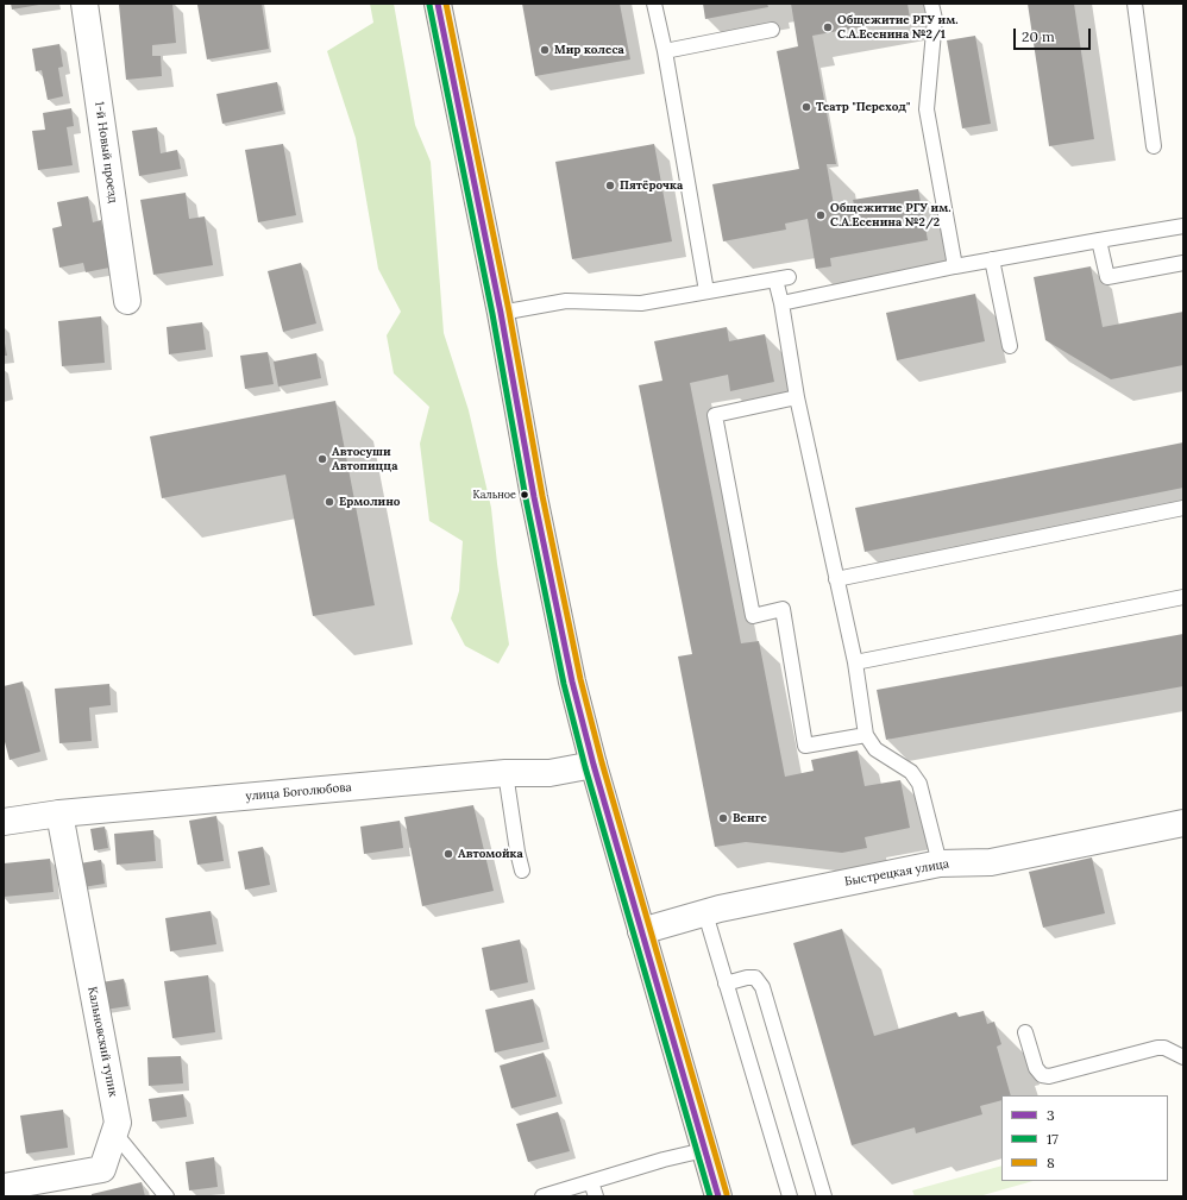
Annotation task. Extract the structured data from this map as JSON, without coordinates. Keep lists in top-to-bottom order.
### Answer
{
  "streets": {
    "street": [
      "1-й Новый проезд",
      "улица Боголюбова",
      "Быстрецкая улица",
      "Кальновский тупик"
    ]
  },
  "crossings": [
    ["улица Боголюбова", "Кальновский тупик"]
  ],
  "places": [
    "Общежитие РГУ им. С.А.Есенина №2/1",
    "Мир колеса",
    "Театр \"Переход\"",
    "Пятёрочка",
    "Общежитие РГУ им. С.А.Есенина №2/2",
    "Автосуши Автопицца",
    "Кальное",
    "Ермолино",
    "Венге",
    "Автомойка"
  ],
  "lines": ["transit line 3", "transit line 8", "transit line 17"],
  "legend": ["3", "17", "8"],
  "scale_bar": "20 m"
}
